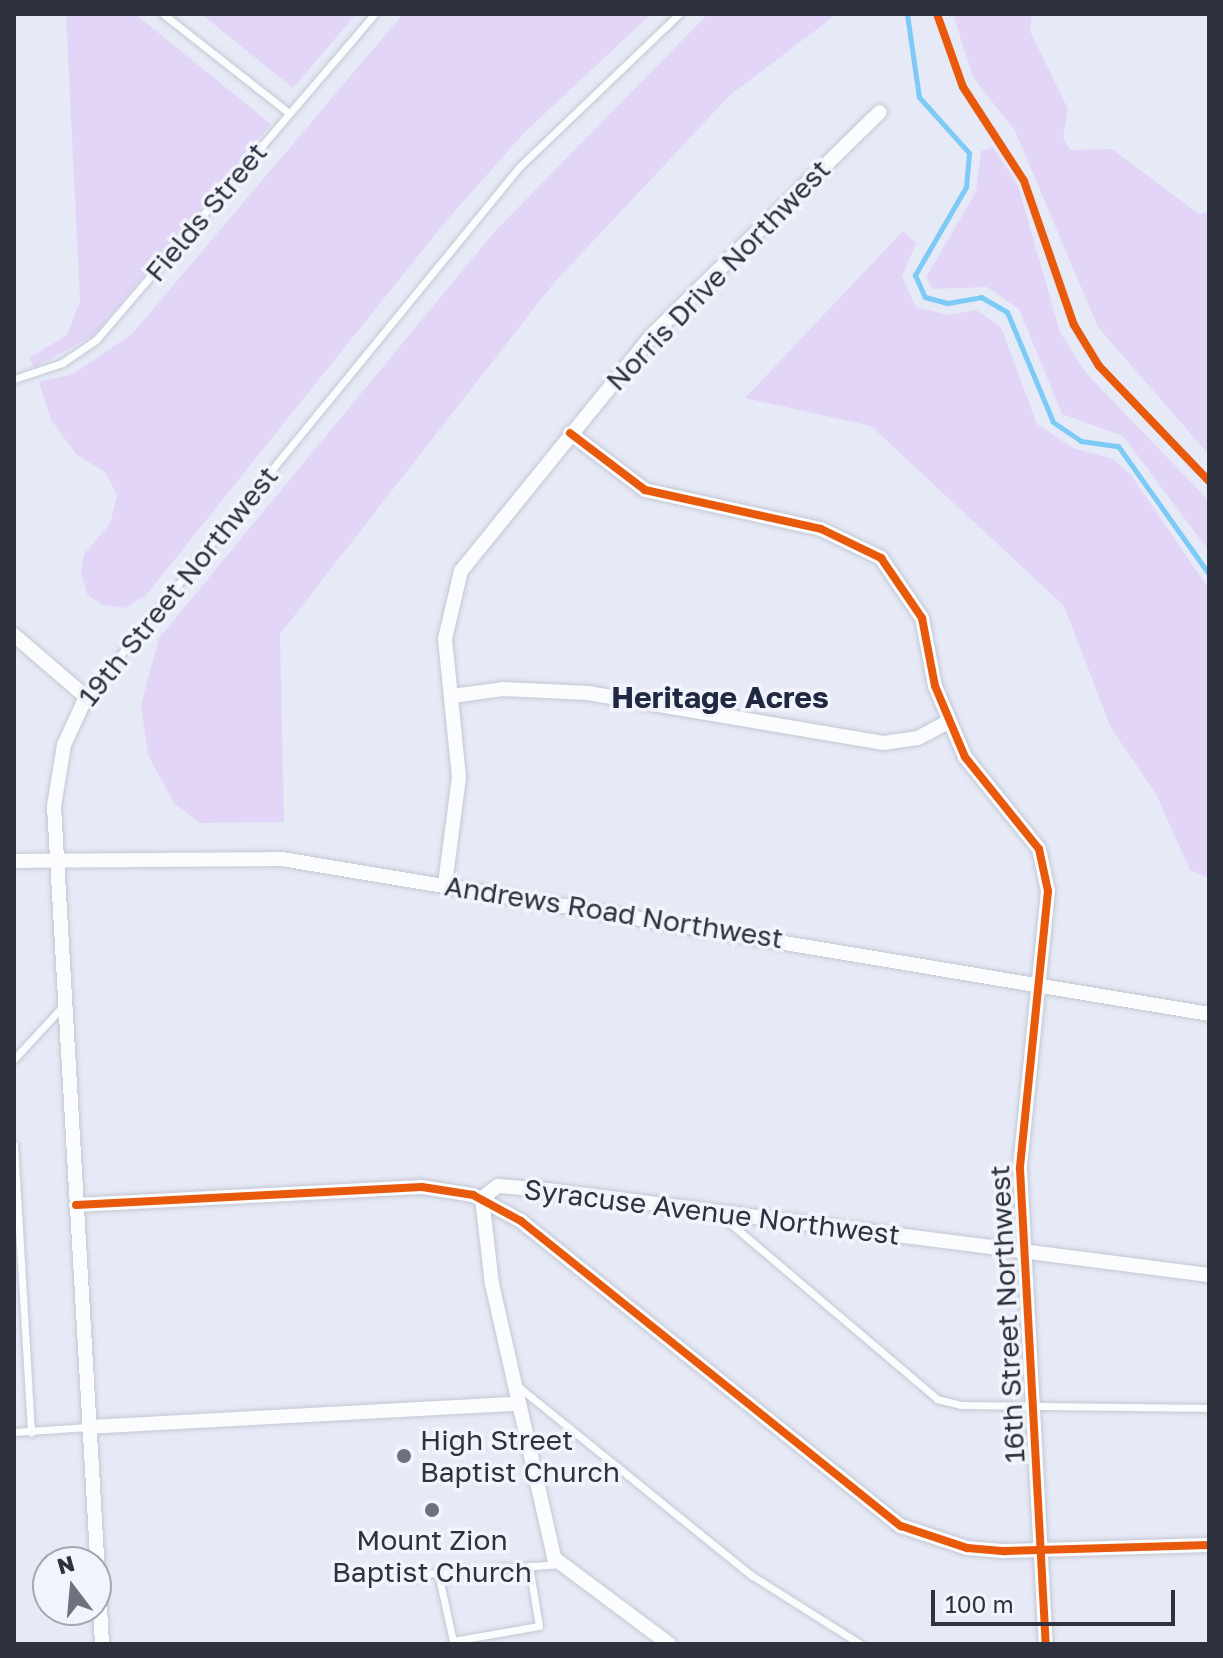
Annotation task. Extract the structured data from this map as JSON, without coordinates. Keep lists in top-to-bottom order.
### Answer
{
  "streets": {
    "street": [
      "Norris Drive Northwest",
      "19th Street Northwest",
      "Andrews Road Northwest",
      "Syracuse Avenue Northwest",
      "16th Street Northwest"
    ],
    "lane": ["Fields Street"]
  },
  "crossings": [
    ["Norris Drive Northwest", "Andrews Road Northwest"],
    ["Norris Drive Northwest", "16th Street Northwest"],
    ["19th Street Northwest", "Andrews Road Northwest"],
    ["19th Street Northwest", "Syracuse Avenue Northwest"],
    ["Andrews Road Northwest", "16th Street Northwest"],
    ["Syracuse Avenue Northwest", "16th Street Northwest"]
  ],
  "districts": ["Heritage Acres"],
  "places": ["High Street Baptist Church", "Mount Zion Baptist Church"],
  "scale_bar": "100 m",
  "north": "top"
}
